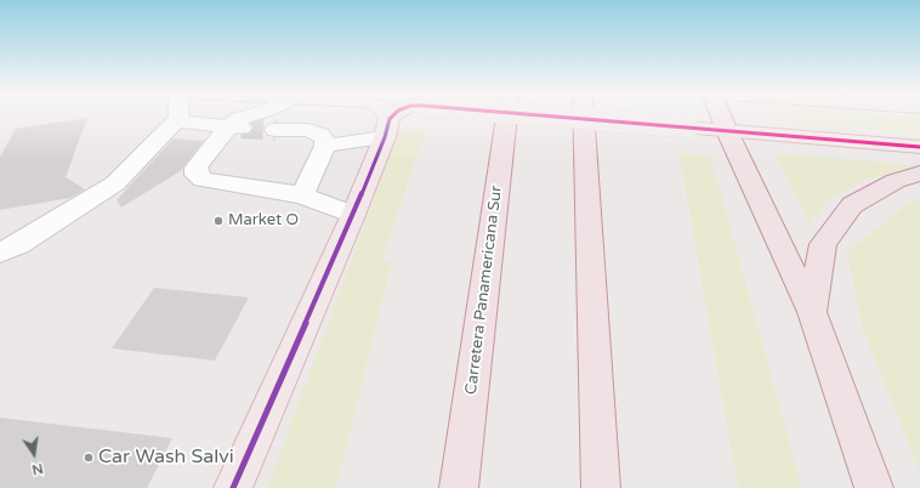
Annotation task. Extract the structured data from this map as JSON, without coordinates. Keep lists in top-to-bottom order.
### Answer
{
  "streets": {
    "highway": ["Carretera Panamericana Sur"]
  },
  "places": ["Market O", "Car Wash Salvi"],
  "north": "bottom"
}
